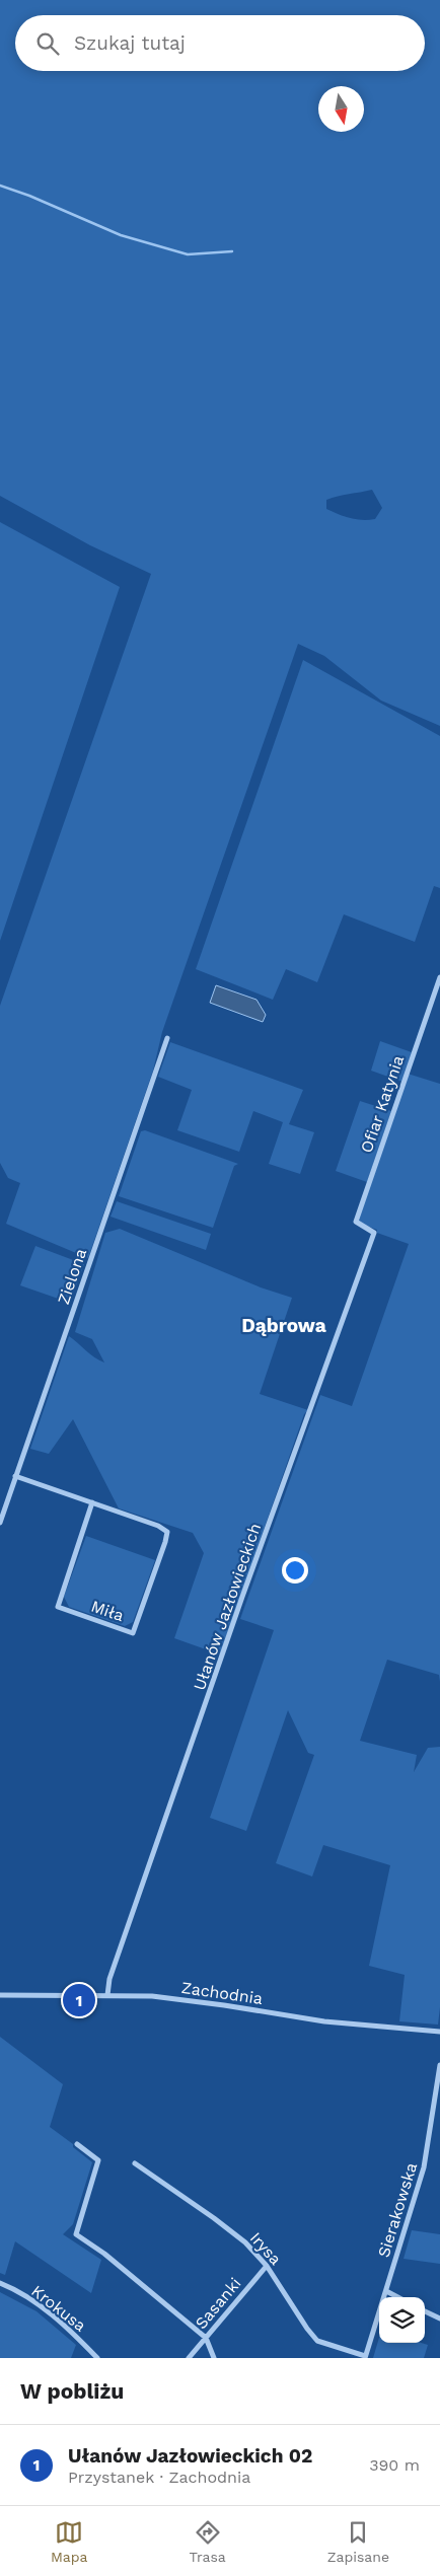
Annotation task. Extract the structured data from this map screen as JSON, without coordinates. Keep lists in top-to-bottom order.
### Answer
{
  "streets": {
    "street": [
      "Ofiar Katynia",
      "Zielona",
      "Ułanów Jazłowieckich",
      "Miła",
      "Zachodnia",
      "Sierakowska",
      "Irysa",
      "Sasanki",
      "Krokusa"
    ]
  },
  "crossings": [
    ["Ofiar Katynia", "Ułanów Jazłowieckich"],
    ["Zielona", "Miła"],
    ["Ułanów Jazłowieckich", "Zachodnia"],
    ["Sierakowska", "Irysa"],
    ["Irysa", "Sasanki"]
  ],
  "districts": ["Dąbrowa"],
  "north": "bottom",
  "page": {
    "search": "Szukaj tutaj",
    "pins": "1",
    "heading": "W pobliżu",
    "list": [
      {
        "mark": "1",
        "name": "Ułanów Jazłowieckich 02",
        "note": "Przystanek · Zachodnia",
        "value": "390 m"
      }
    ],
    "nav": ["Mapa", "Trasa", "Zapisane"]
  }
}
